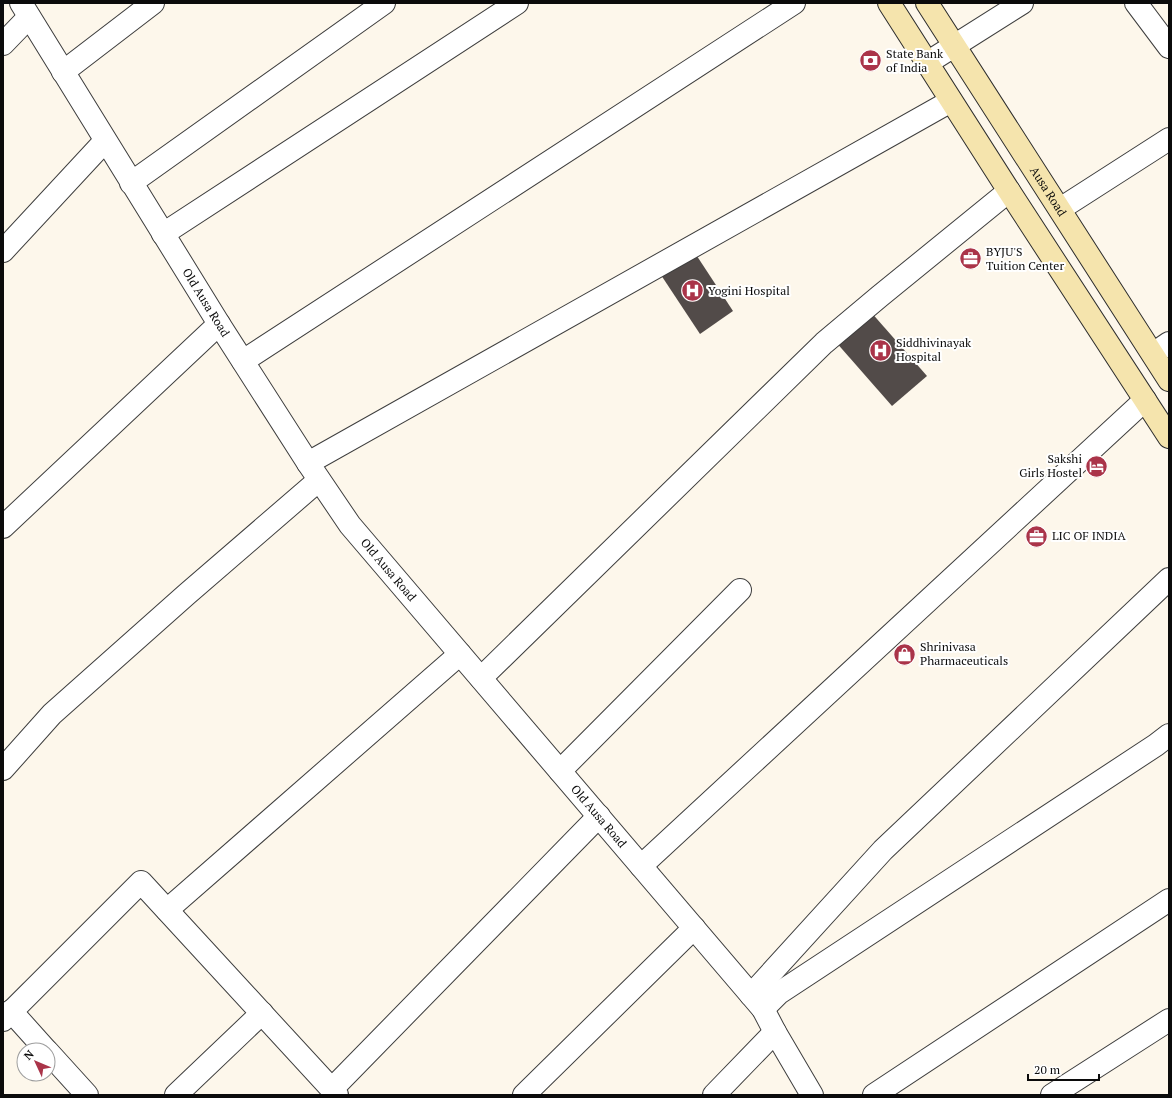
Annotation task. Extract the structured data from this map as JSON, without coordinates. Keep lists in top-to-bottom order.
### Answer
{
  "streets": {
    "main road": ["Ausa Road"],
    "street": ["Old Ausa Road"]
  },
  "places": {
    "bank": ["State Bank of India"],
    "office": ["BYJU'S Tuition Center", "LIC OF INDIA"],
    "hospital": ["Yogini Hospital", "Siddhivinayak Hospital"],
    "hotel": ["Sakshi Girls Hostel"],
    "shop": ["Shrinivasa Pharmaceuticals"]
  },
  "scale_bar": "20 m",
  "north": "top left"
}
